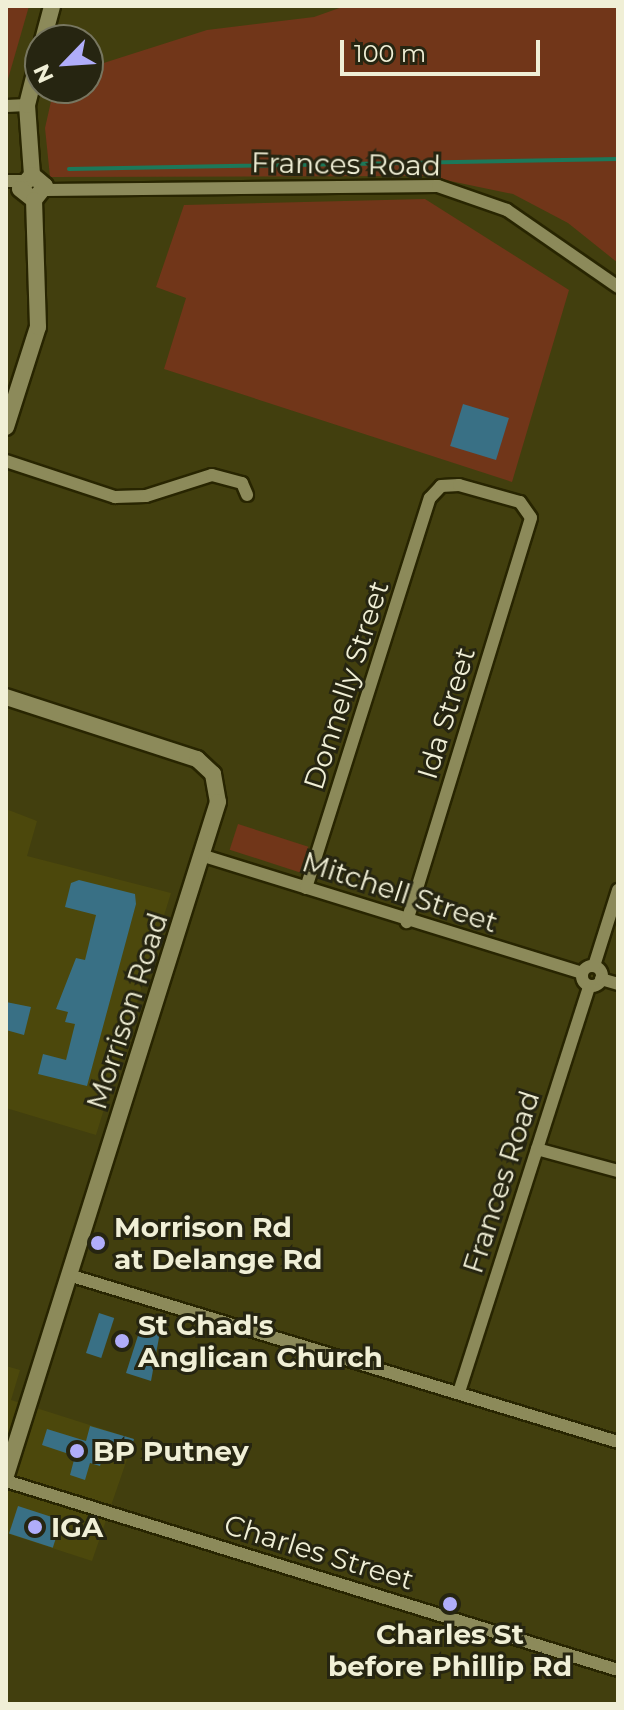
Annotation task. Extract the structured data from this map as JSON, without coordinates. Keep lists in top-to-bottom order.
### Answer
{
  "streets": {
    "street": [
      "Frances Road",
      "Donnelly Street",
      "Ida Street",
      "Mitchell Street",
      "Morrison Road",
      "Charles Street"
    ]
  },
  "crossings": [
    ["Donnelly Street", "Ida Street"],
    ["Donnelly Street", "Mitchell Street"],
    ["Ida Street", "Mitchell Street"],
    ["Mitchell Street", "Morrison Road"],
    ["Morrison Road", "Charles Street"]
  ],
  "places": [
    "Morrison Rd at Delange Rd",
    "St Chad's Anglican Church",
    "BP Putney",
    "IGA",
    "Charles St before Phillip Rd"
  ],
  "scale_bar": "100 m",
  "north": "bottom left"
}
